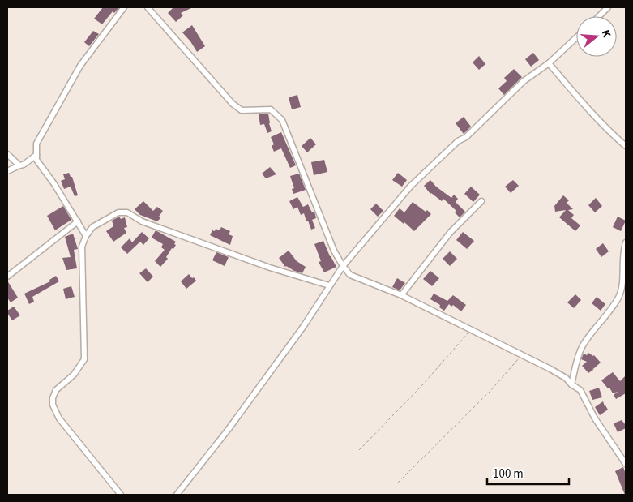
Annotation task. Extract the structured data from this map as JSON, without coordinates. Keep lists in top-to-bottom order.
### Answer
{
  "scale_bar": "100 m",
  "north": "right"
}
